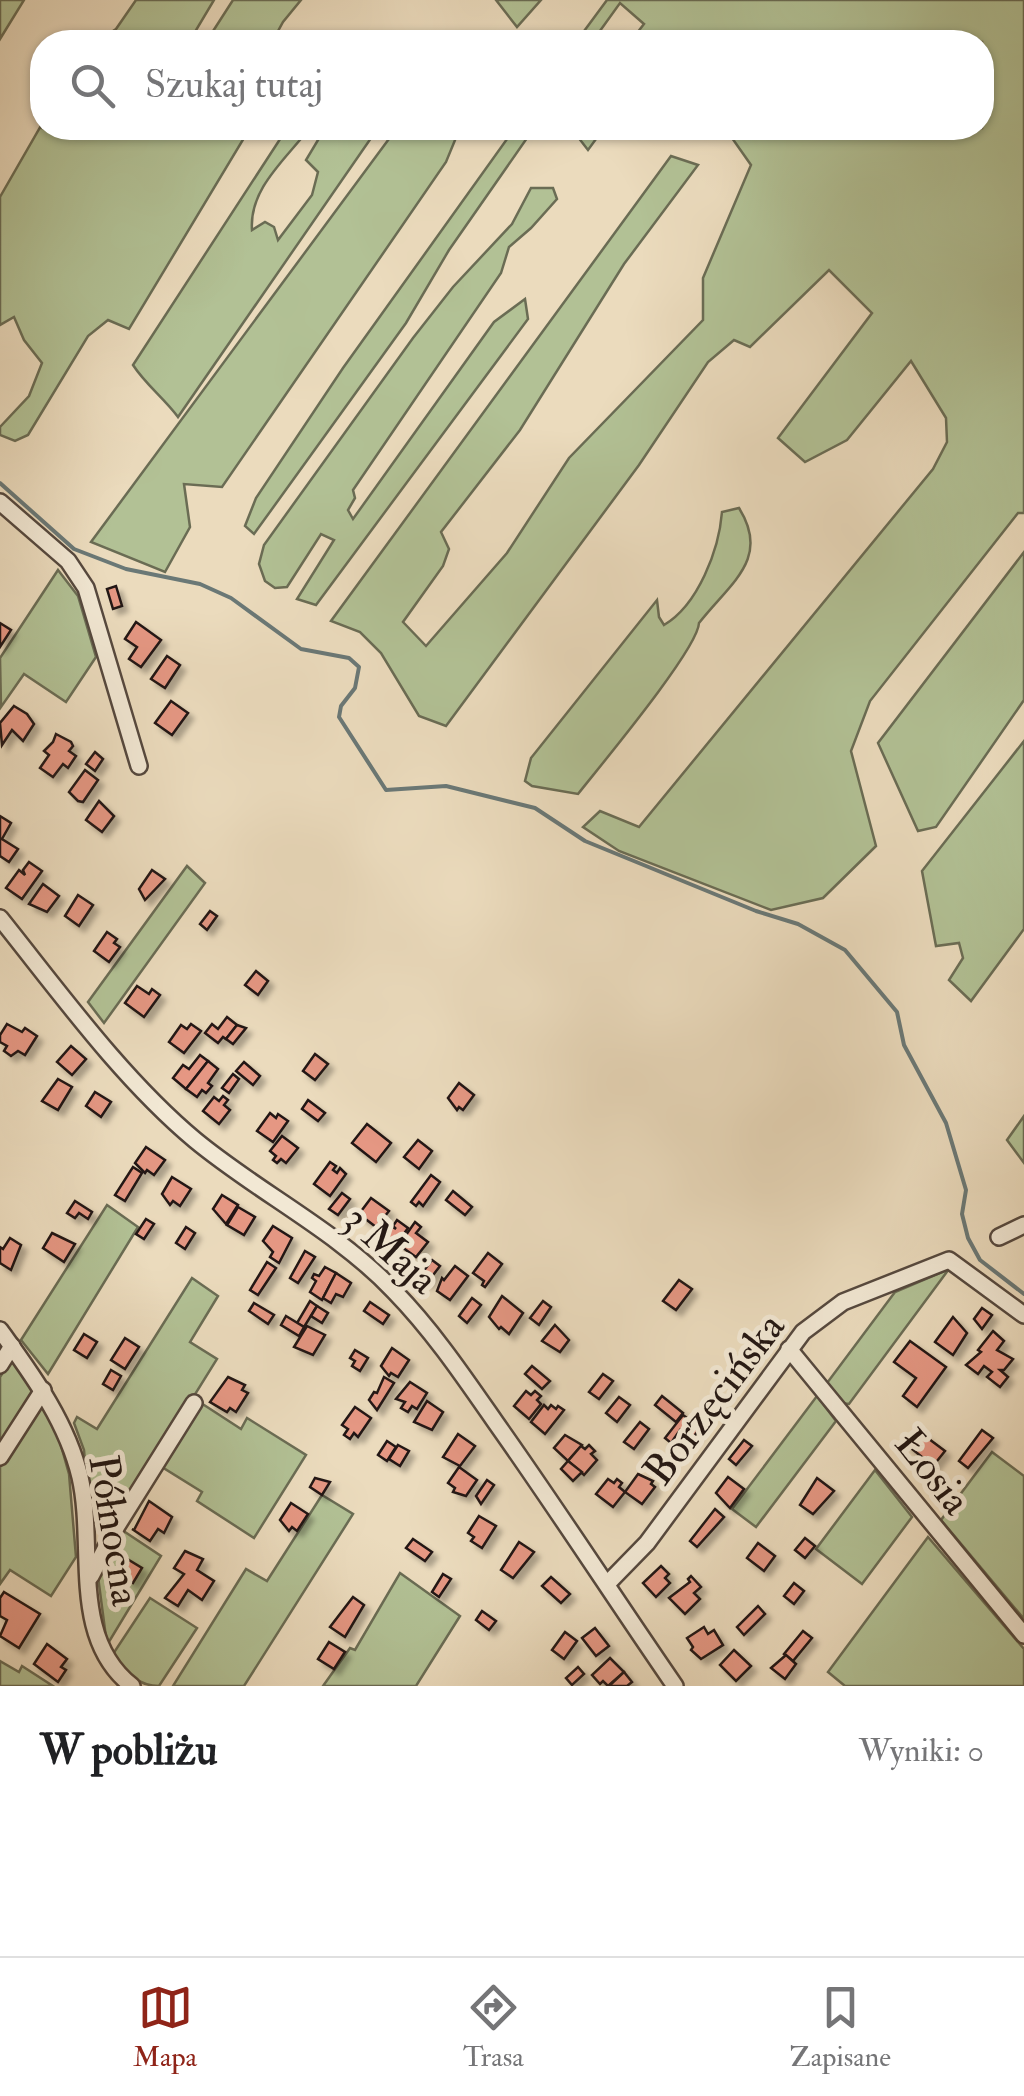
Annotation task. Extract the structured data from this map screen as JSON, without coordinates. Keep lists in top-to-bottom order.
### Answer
{
  "streets": {
    "street": [
      "3 Maja",
      "Borzęcińska",
      "Łosia",
      "Północna"
    ]
  },
  "crossings": [
    ["3 Maja", "Borzęcińska"],
    ["Borzęcińska", "Łosia"]
  ],
  "page": {
    "search": "Szukaj tutaj",
    "heading": ["W pobliżu", "Wyniki: 0"],
    "nav": ["Mapa", "Trasa", "Zapisane"]
  }
}
